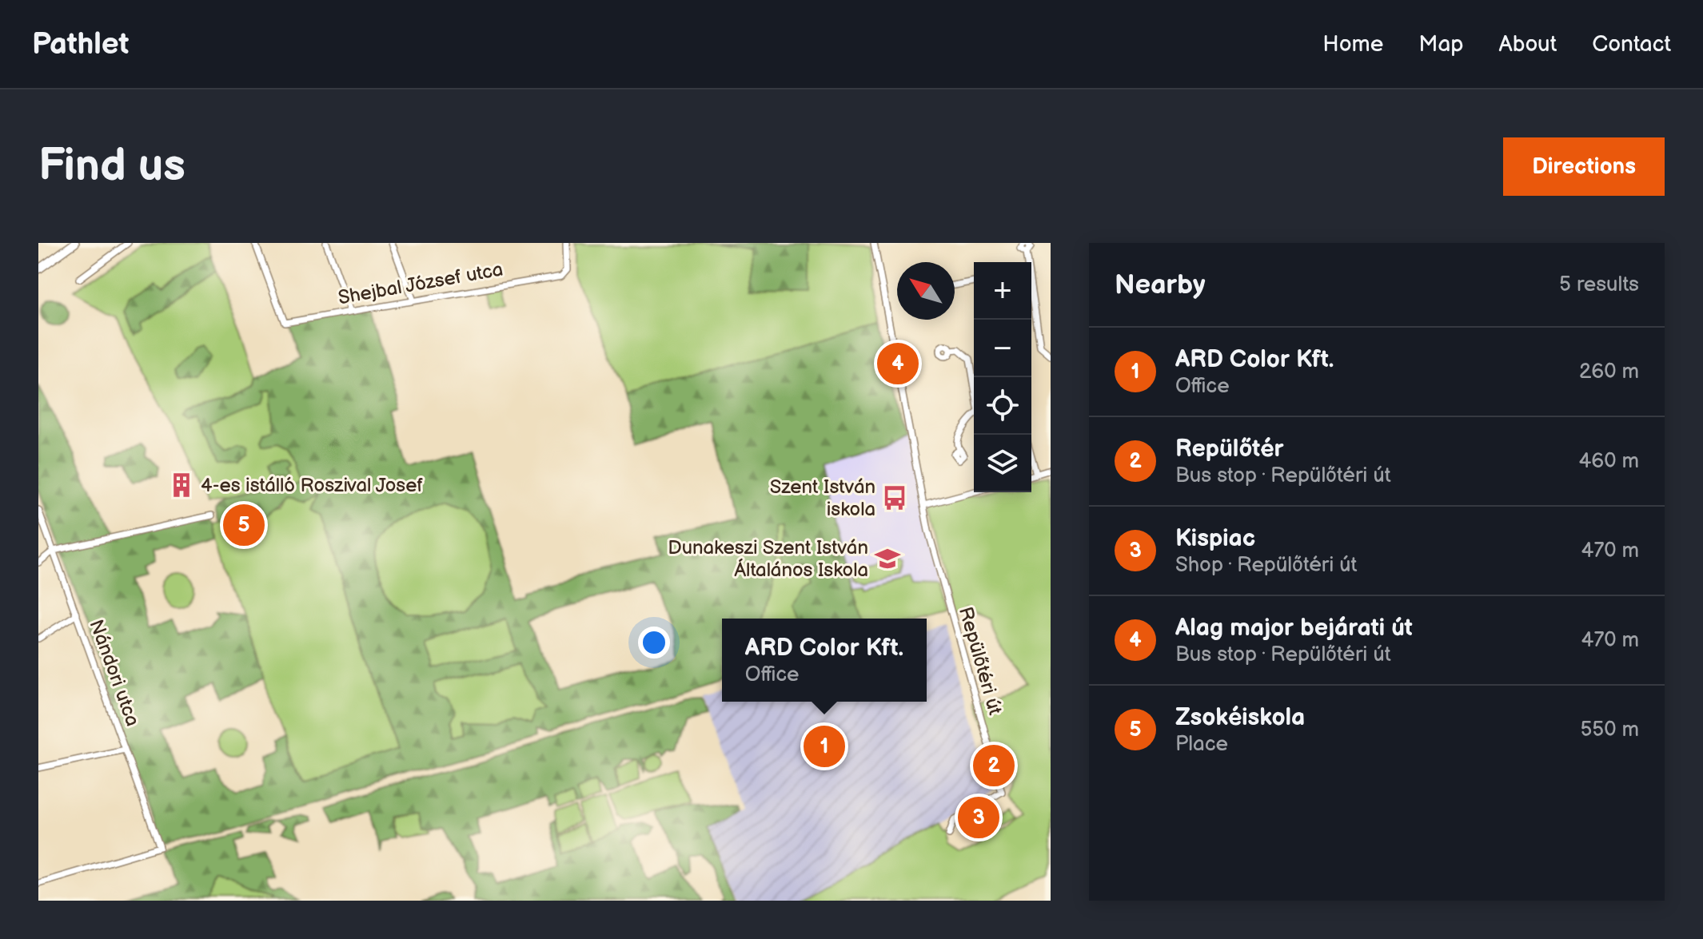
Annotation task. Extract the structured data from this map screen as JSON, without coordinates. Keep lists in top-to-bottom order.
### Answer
{
  "streets": {
    "street": ["Shejbal József utca", "Repülőtéri út", "Nándori utca"]
  },
  "places": {
    "building": ["4-es istálló Roszival Josef"],
    "bus stop": ["Szent István iskola"],
    "school or university": ["Dunakeszi Szent István Általános Iskola"]
  },
  "north": "top left",
  "page": {
    "header": "Pathlet",
    "nav": [
      "Home",
      "Map",
      "About",
      "Contact"
    ],
    "buttons": "Directions",
    "title": "Find us",
    "heading": ["Nearby", "5 results"],
    "map_buttons": ["+", "−"],
    "list": [
      {
        "mark": "1",
        "name": "ARD Color Kft.",
        "note": "Office",
        "value": "260 m"
      },
      {
        "mark": "2",
        "name": "Repülőtér",
        "note": "Bus stop · Repülőtéri út",
        "value": "460 m"
      },
      {
        "mark": "3",
        "name": "Kispiac",
        "note": "Shop · Repülőtéri út",
        "value": "470 m"
      },
      {
        "mark": "4",
        "name": "Alag major bejárati út",
        "note": "Bus stop · Repülőtéri út",
        "value": "470 m"
      },
      {
        "mark": "5",
        "name": "Zsokéiskola",
        "note": "Place",
        "value": "550 m"
      }
    ],
    "pins": [
      "4",
      "5",
      "1",
      "2",
      "3"
    ],
    "popup": ["ARD Color Kft.", "Office"]
  }
}
